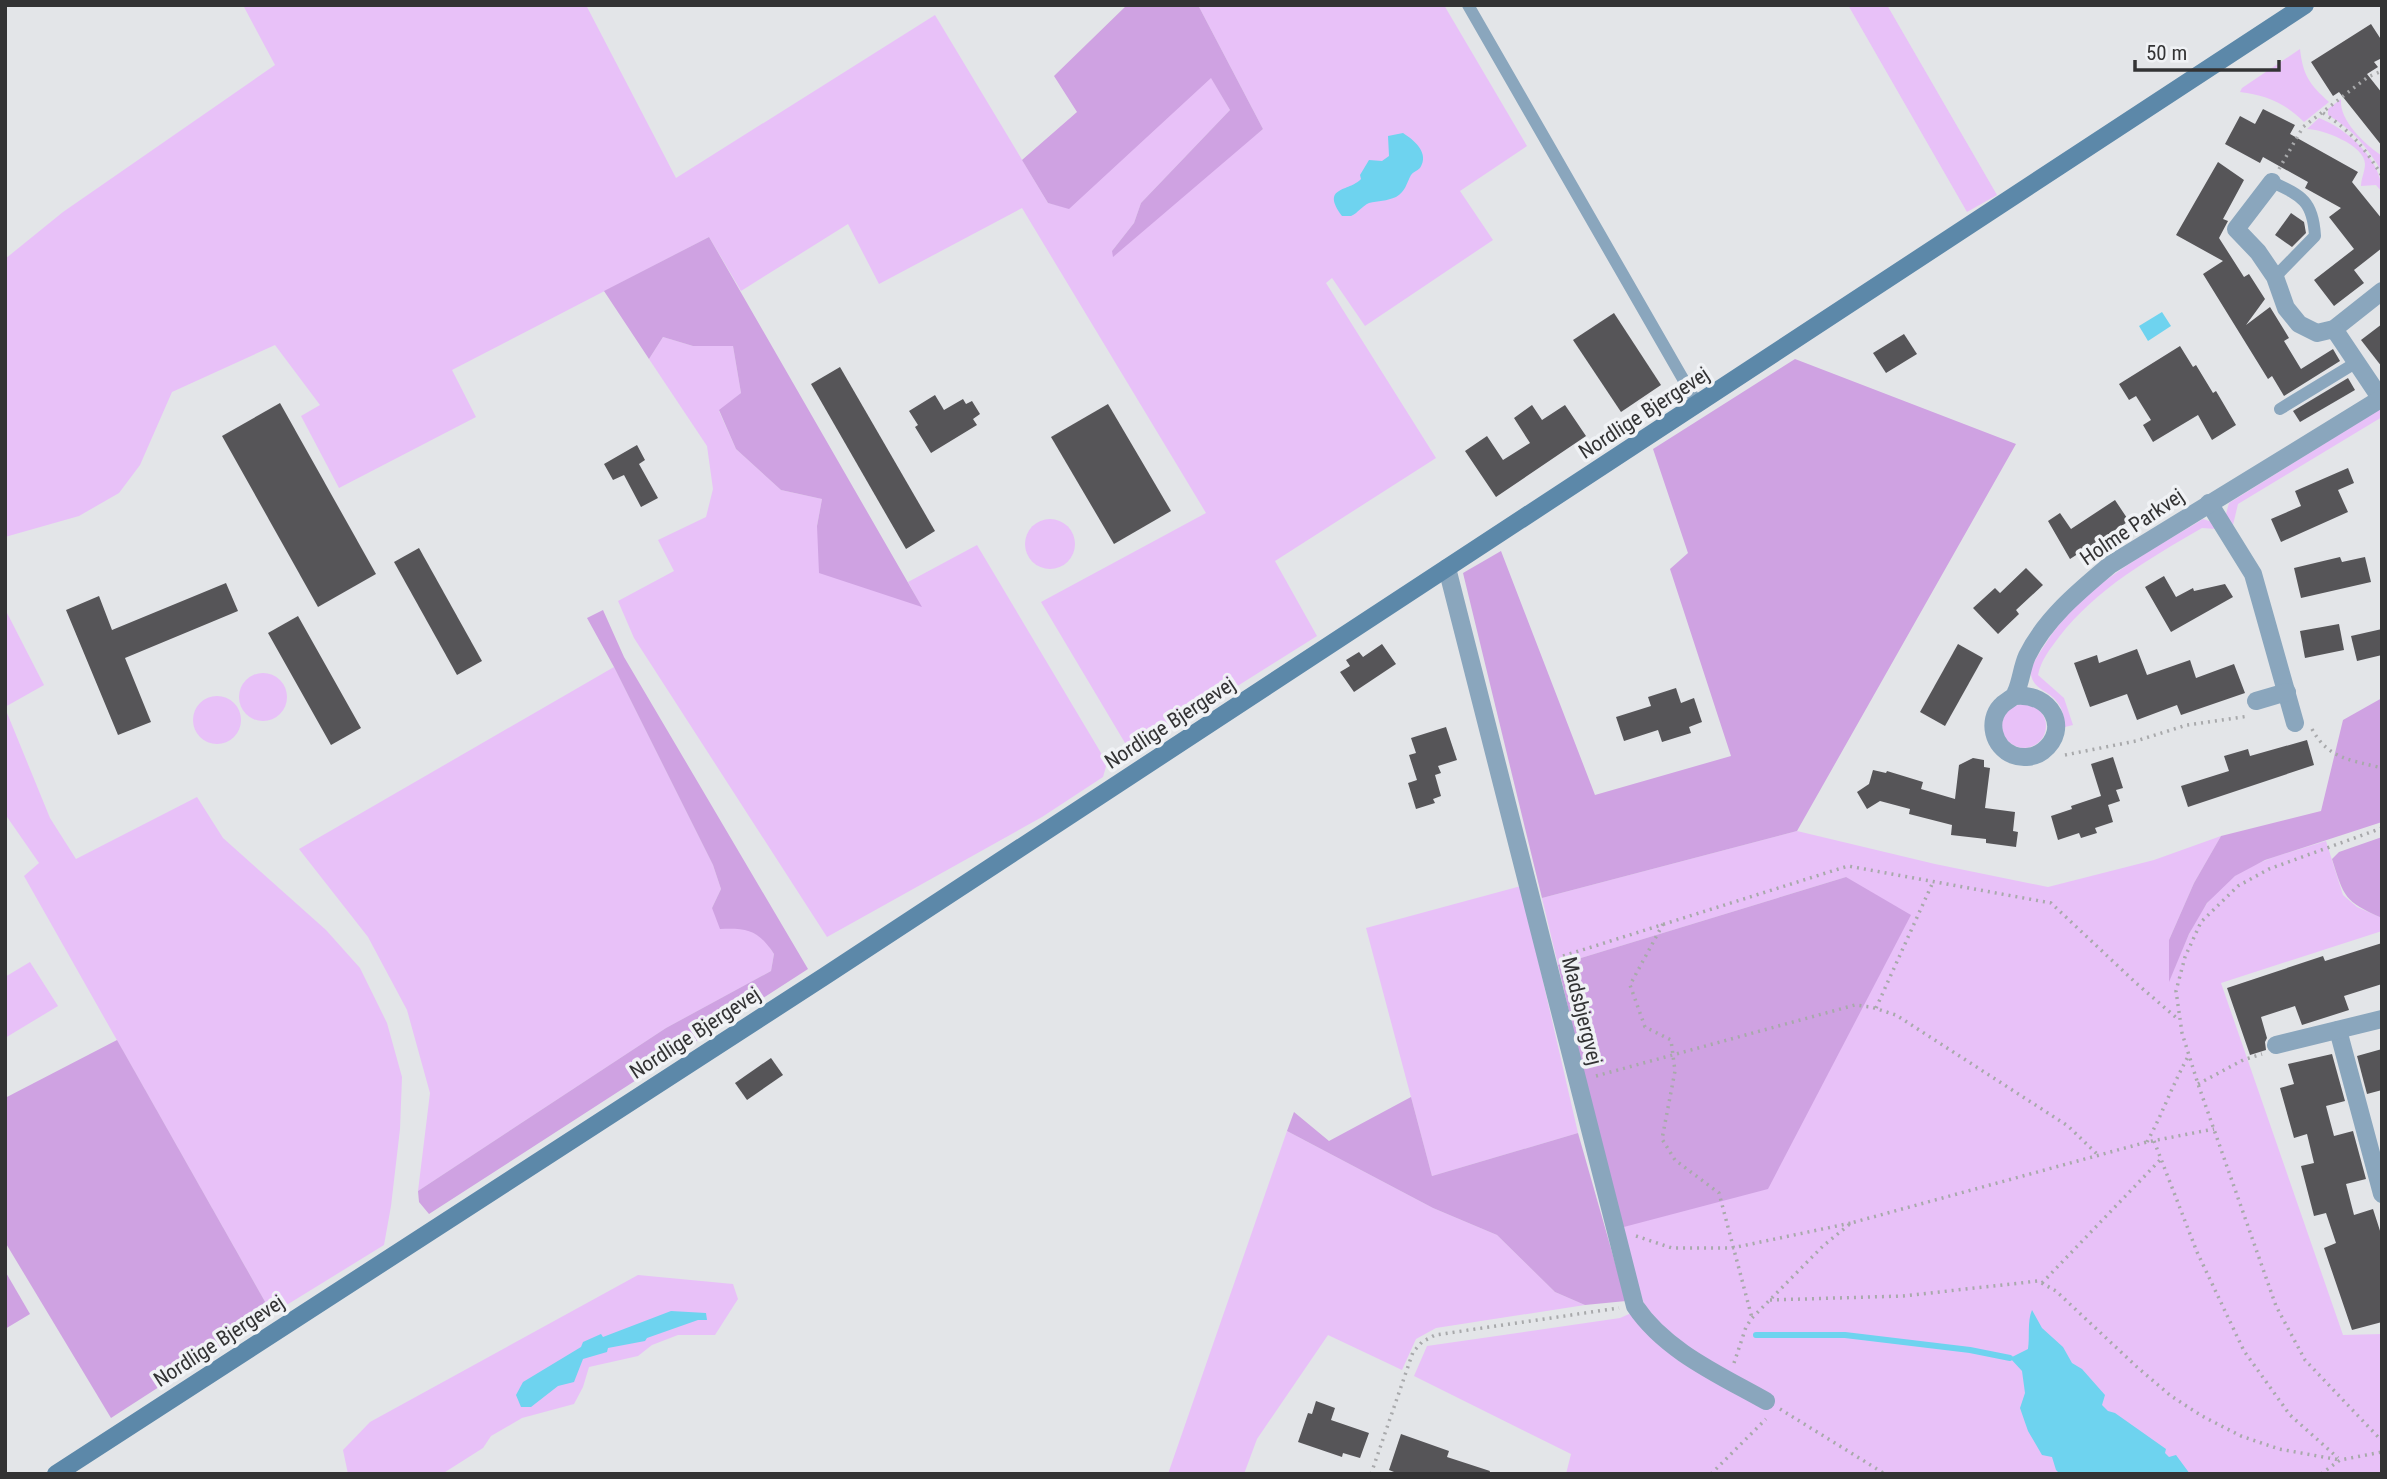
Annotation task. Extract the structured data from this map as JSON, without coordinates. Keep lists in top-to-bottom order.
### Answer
{
  "streets": {
    "street": ["Nordlige Bjergevej", "Holme Parkvej", "Madsbjergvej"]
  },
  "crossings": [
    ["Nordlige Bjergevej", "Madsbjergvej"]
  ],
  "scale_bar": "50 m"
}
